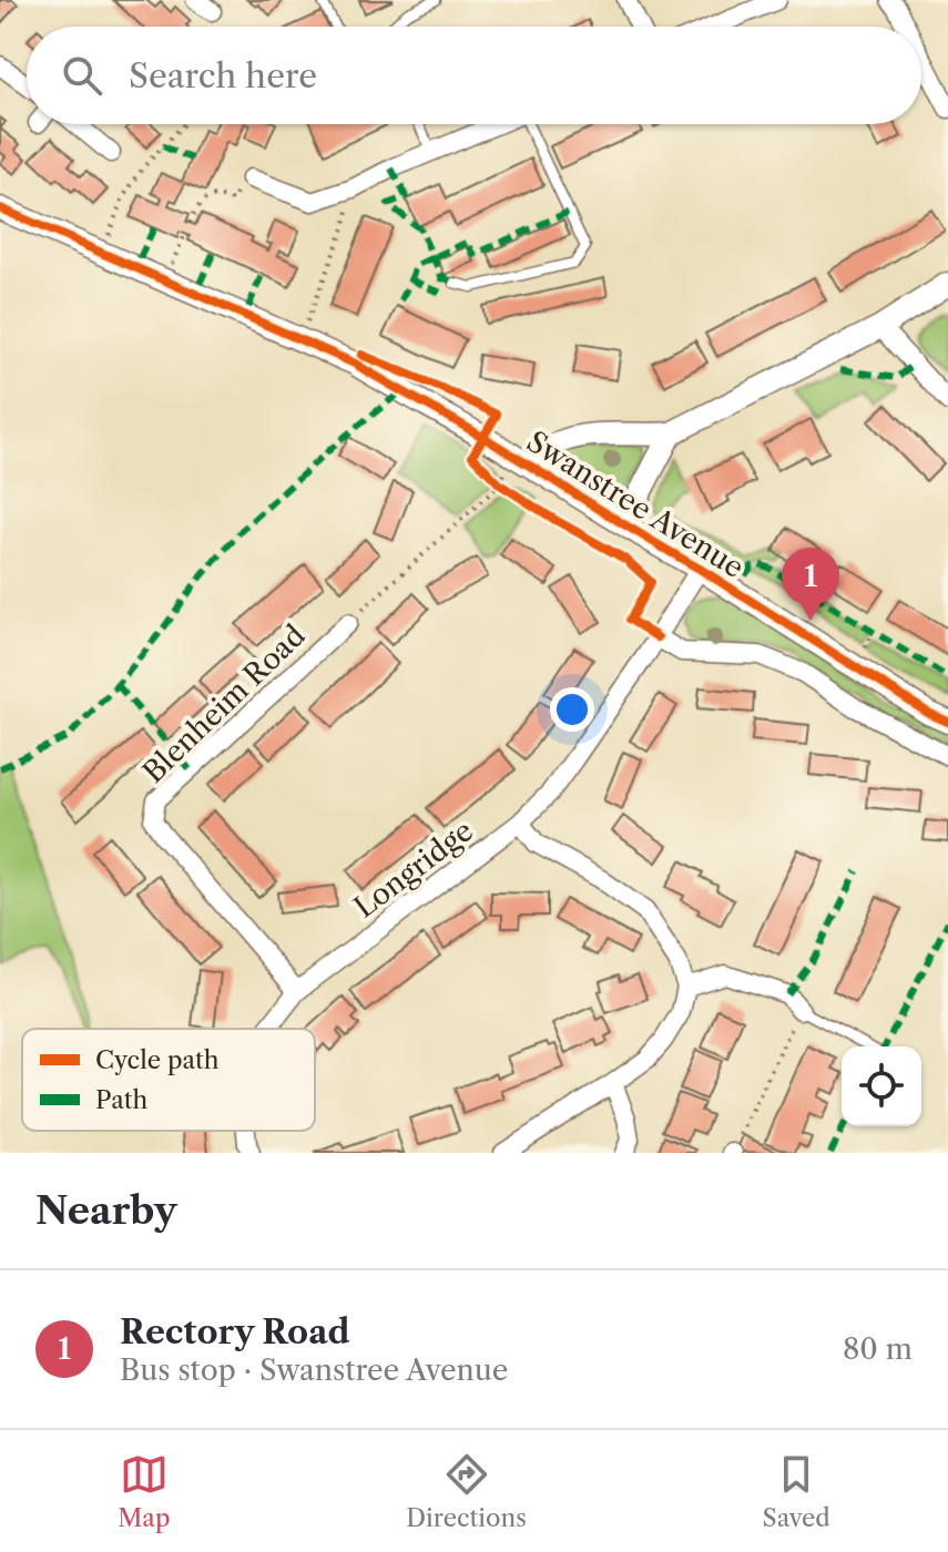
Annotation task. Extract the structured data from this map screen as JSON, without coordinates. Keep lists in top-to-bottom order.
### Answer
{
  "streets": {
    "street": ["Swanstree Avenue", "Blenheim Road", "Longridge"]
  },
  "crossings": [
    ["Swanstree Avenue", "Longridge"],
    ["Blenheim Road", "Longridge"]
  ],
  "legend": ["Cycle path", "Path"],
  "page": {
    "search": "Search here",
    "pins": "1",
    "heading": "Nearby",
    "list": [
      {
        "mark": "1",
        "name": "Rectory Road",
        "note": "Bus stop · Swanstree Avenue",
        "value": "80 m"
      }
    ],
    "nav": ["Map", "Directions", "Saved"]
  }
}
